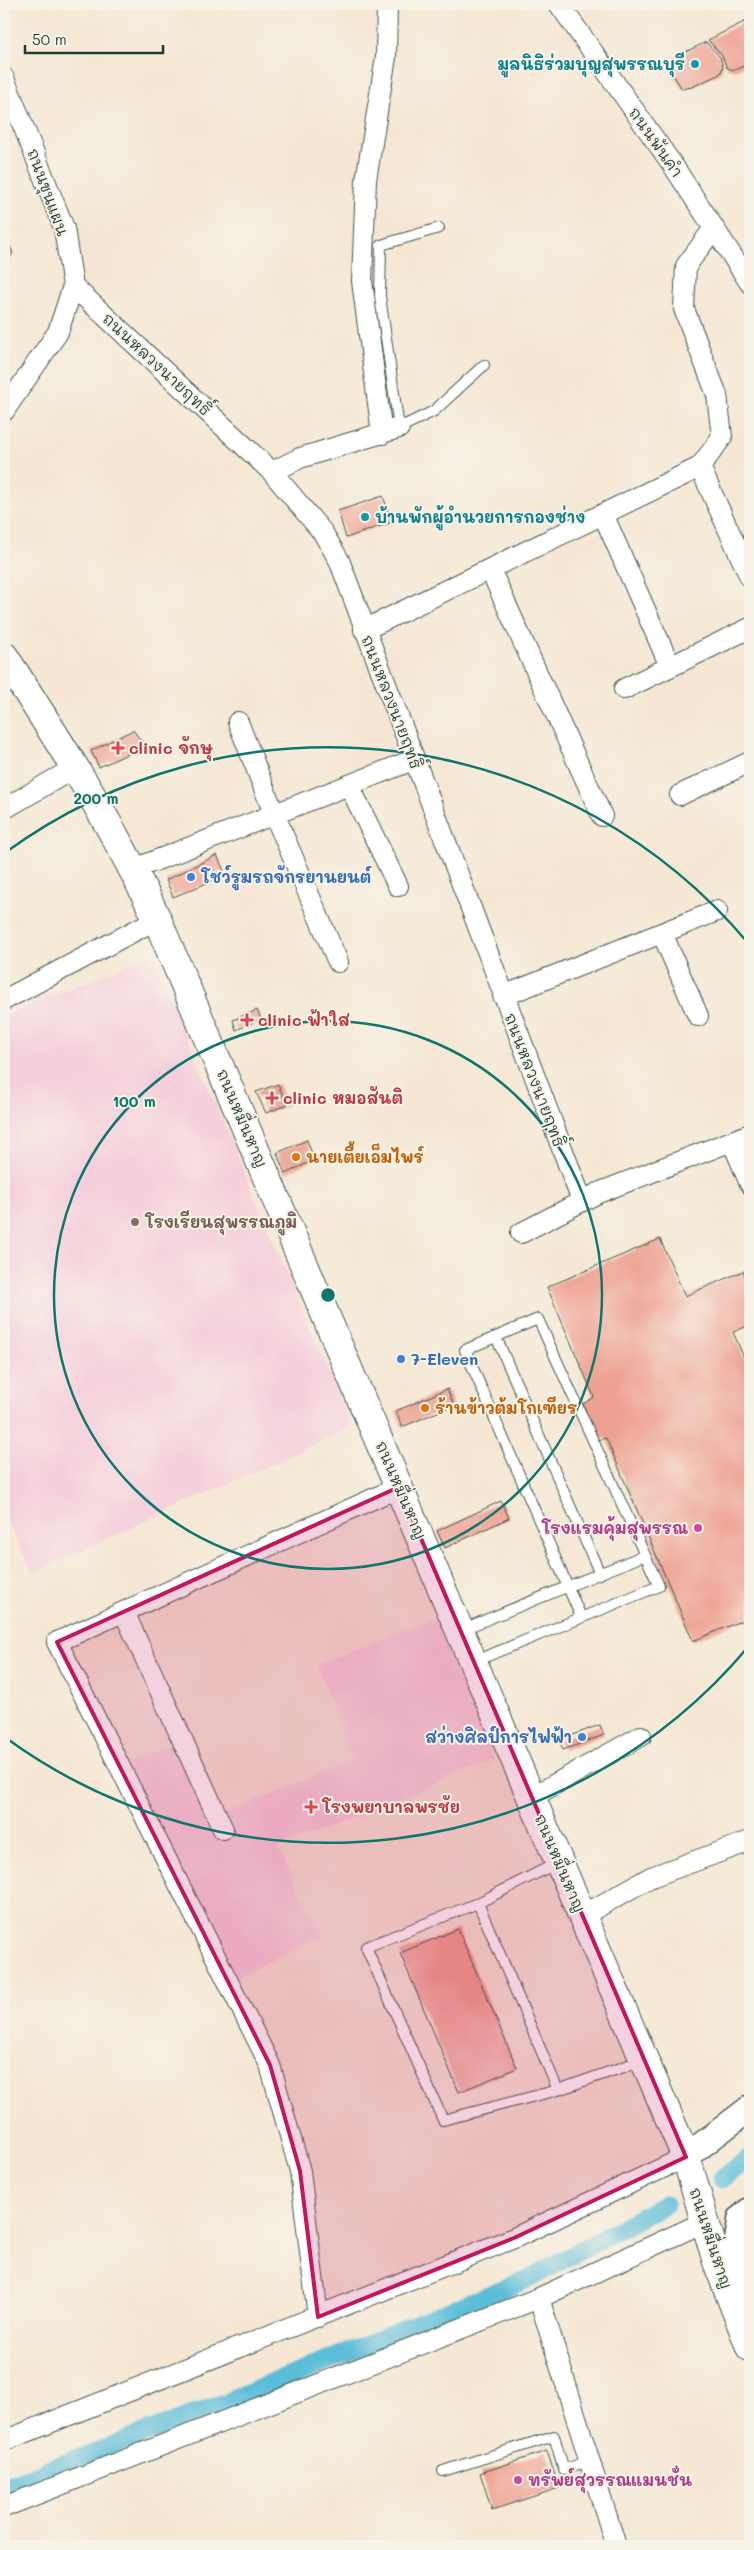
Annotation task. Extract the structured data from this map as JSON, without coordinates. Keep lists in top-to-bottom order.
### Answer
{
  "streets": {
    "main road": ["ถนนหมื่นหาญ"],
    "street": ["ถนนพันคำ", "ถนนขุนแผน", "ถนนหลวงนายฤทธิ์"]
  },
  "crossings": [
    ["ถนนขุนแผน", "ถนนหลวงนายฤทธิ์"]
  ],
  "places": {
    "other": [
      "มูลนิธิร่วมบุญสุพรรณบุรี",
      "บ้านพักผู้อำนวยการกองช่าง",
      "โชว์รูมรถจักรยานยนต์",
      "นายเตี้ยเอ็มไพร์",
      "โรงเรียนสุพรรณภูมิ",
      "7-Eleven",
      "ร้านข้าวต้มโกเฑียร",
      "โรงแรมคุ้มสุพรรณ",
      "สว่างศิลป์การไฟฟ้า",
      "ทรัพย์สุวรรณแมนชั่น"
    ],
    "health": [
      "clinic จักษุ",
      "clinic ฟ้าใส",
      "clinic หมอสันติ",
      "โรงพยาบาลพรชัย"
    ]
  },
  "scale_bar": "50 m",
  "rings": ["200 m", "100 m"]
}
